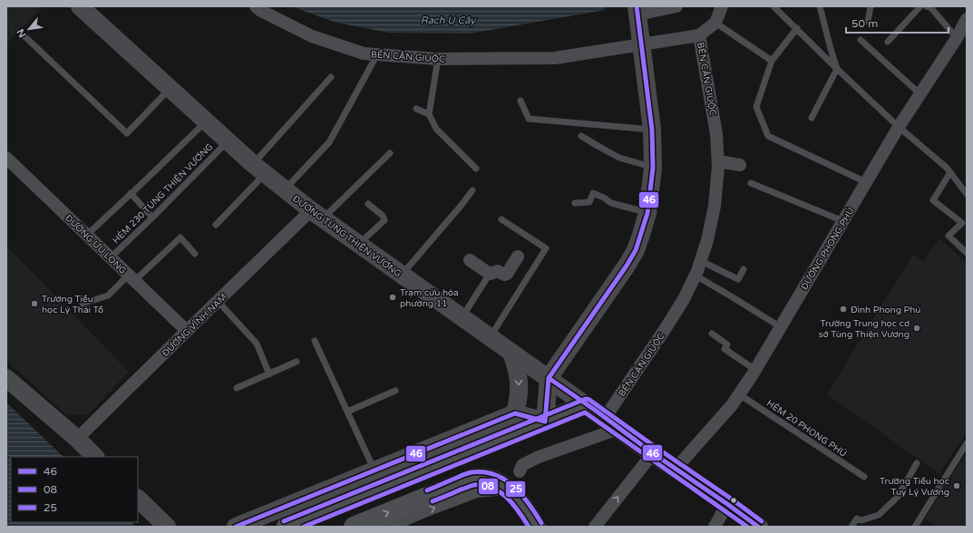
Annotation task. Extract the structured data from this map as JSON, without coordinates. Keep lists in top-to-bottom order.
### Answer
{
  "streets": {
    "main road": ["ĐƯỜNG TÙNG THIỆN VƯƠNG"],
    "street": [
      "BẾN CẦN GIUỘC",
      "ĐƯỜNG ƯU LONG",
      "ĐƯỜNG PHONG PHÚ",
      "ĐƯỜNG VĨNH NAM"
    ],
    "lane": ["HẺM 230 TÙNG THIỆN VƯƠNG", "HẺM 20 PHONG PHÚ"]
  },
  "crossings": [
    ["BẾN CẦN GIUỘC", "ĐƯỜNG TÙNG THIỆN VƯƠNG"],
    ["HẺM 230 TÙNG THIỆN VƯƠNG", "ĐƯỜNG TÙNG THIỆN VƯƠNG"],
    ["HẺM 230 TÙNG THIỆN VƯƠNG", "ĐƯỜNG ƯU LONG"],
    ["ĐƯỜNG TÙNG THIỆN VƯƠNG", "ĐƯỜNG PHONG PHÚ"],
    ["ĐƯỜNG TÙNG THIỆN VƯƠNG", "ĐƯỜNG VĨNH NAM"],
    ["ĐƯỜNG ƯU LONG", "ĐƯỜNG VĨNH NAM"],
    ["ĐƯỜNG PHONG PHÚ", "HẺM 20 PHONG PHÚ"]
  ],
  "water": ["Rạch Ụ Cây"],
  "places": [
    "Trạm cứu hỏa phường 11",
    "Trường Tiểu học Lý Thái Tổ",
    "Đình Phong Phú",
    "Trường Trung học cơ sở Tùng Thiện Vương",
    "Trường Tiểu học Tuy Lý Vương"
  ],
  "lines": ["transit line 46", "transit line 25", "transit line 08"],
  "legend": ["46", "08", "25"],
  "scale_bar": "50 m",
  "north": "bottom left"
}
